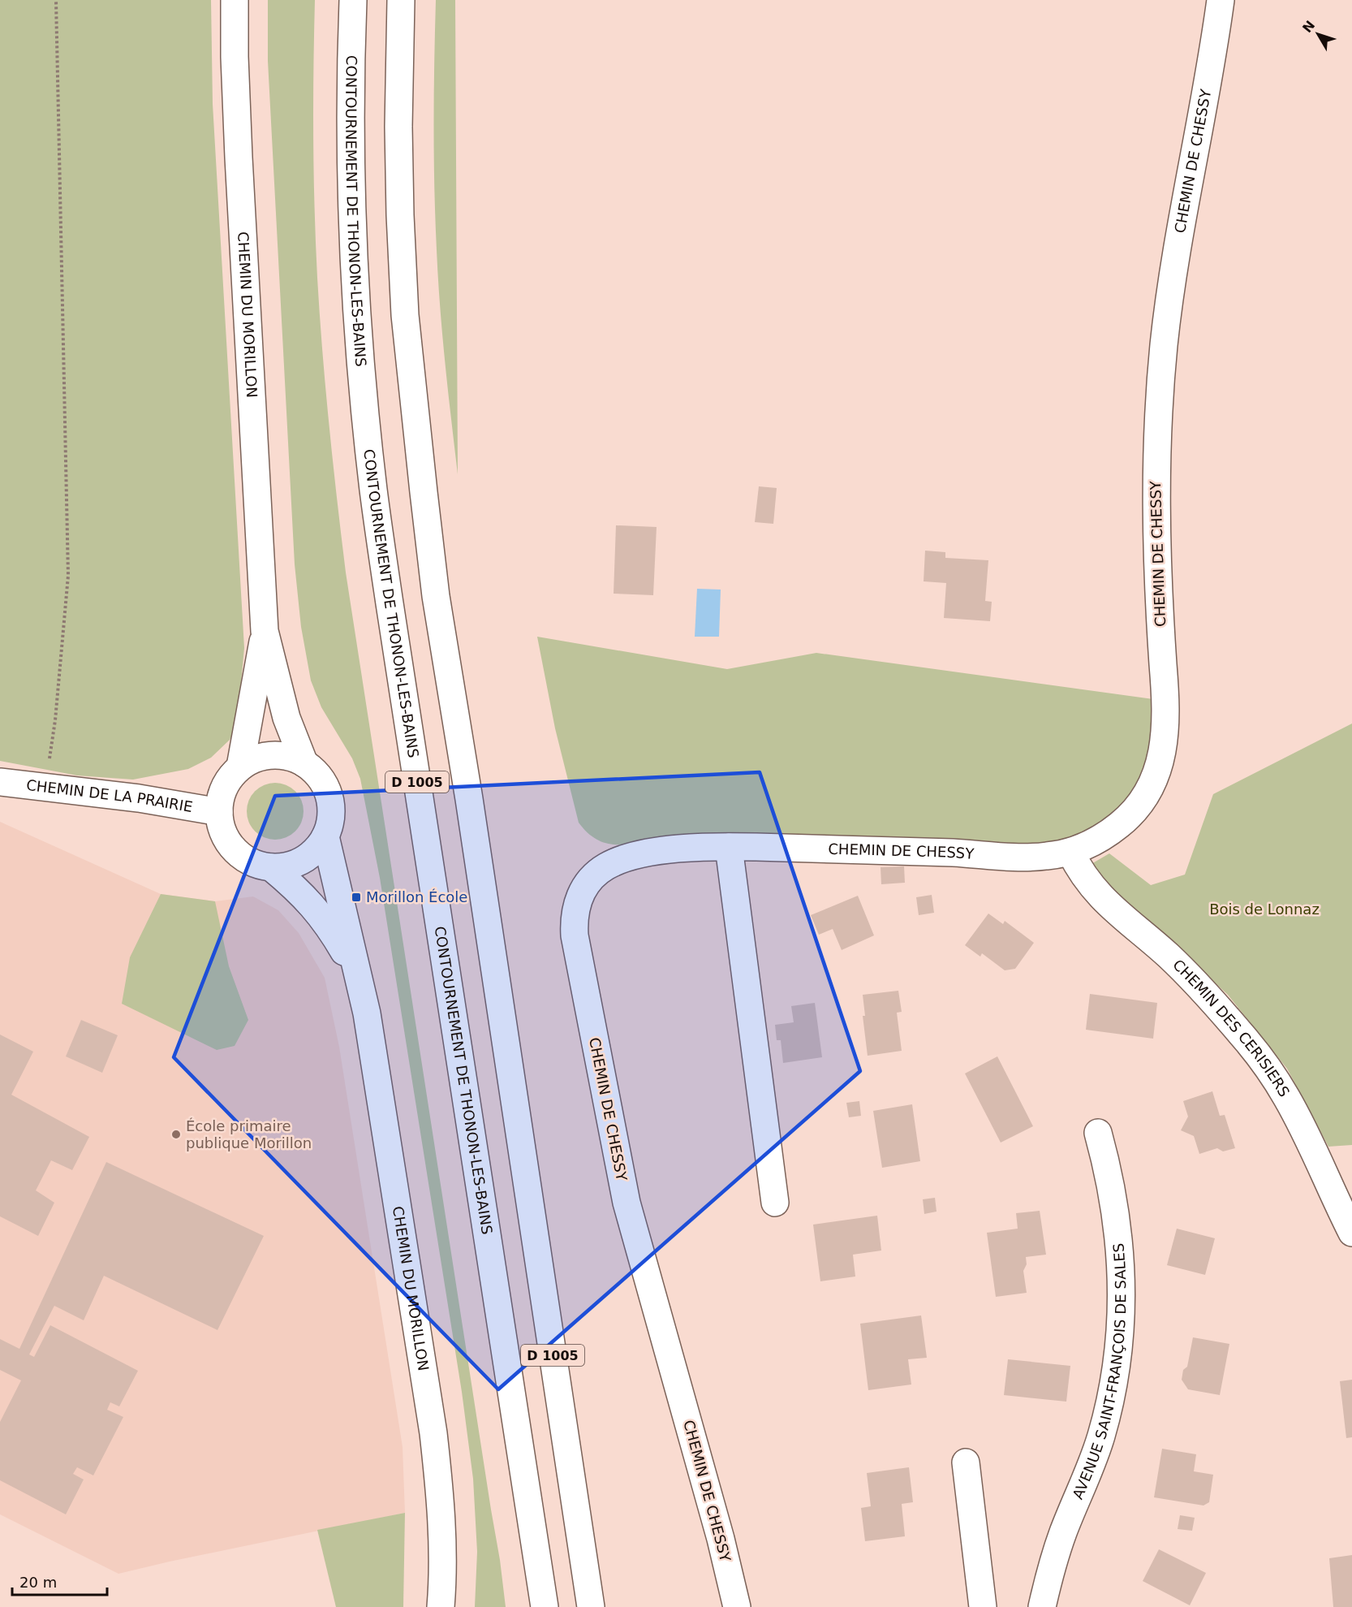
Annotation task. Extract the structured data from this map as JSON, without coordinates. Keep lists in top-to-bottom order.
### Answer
{
  "streets": {
    "main road": [
      "CHEMIN DE CHESSY",
      "CONTOURNEMENT DE THONON-LES-BAINS",
      "CHEMIN DU MORILLON",
      "D 1005",
      "CHEMIN DE LA PRAIRIE",
      "CHEMIN DES CERISIERS",
      "AVENUE SAINT-FRANÇOIS DE SALES"
    ]
  },
  "crossings": [
    ["CHEMIN DE CHESSY", "CHEMIN DES CERISIERS"],
    ["CHEMIN DU MORILLON", "CHEMIN DE LA PRAIRIE"]
  ],
  "parks": ["Bois de Lonnaz"],
  "places": {
    "transit": ["Morillon École"],
    "other": ["École primaire publique Morillon"]
  },
  "scale_bar": "20 m",
  "north": "top left"
}
